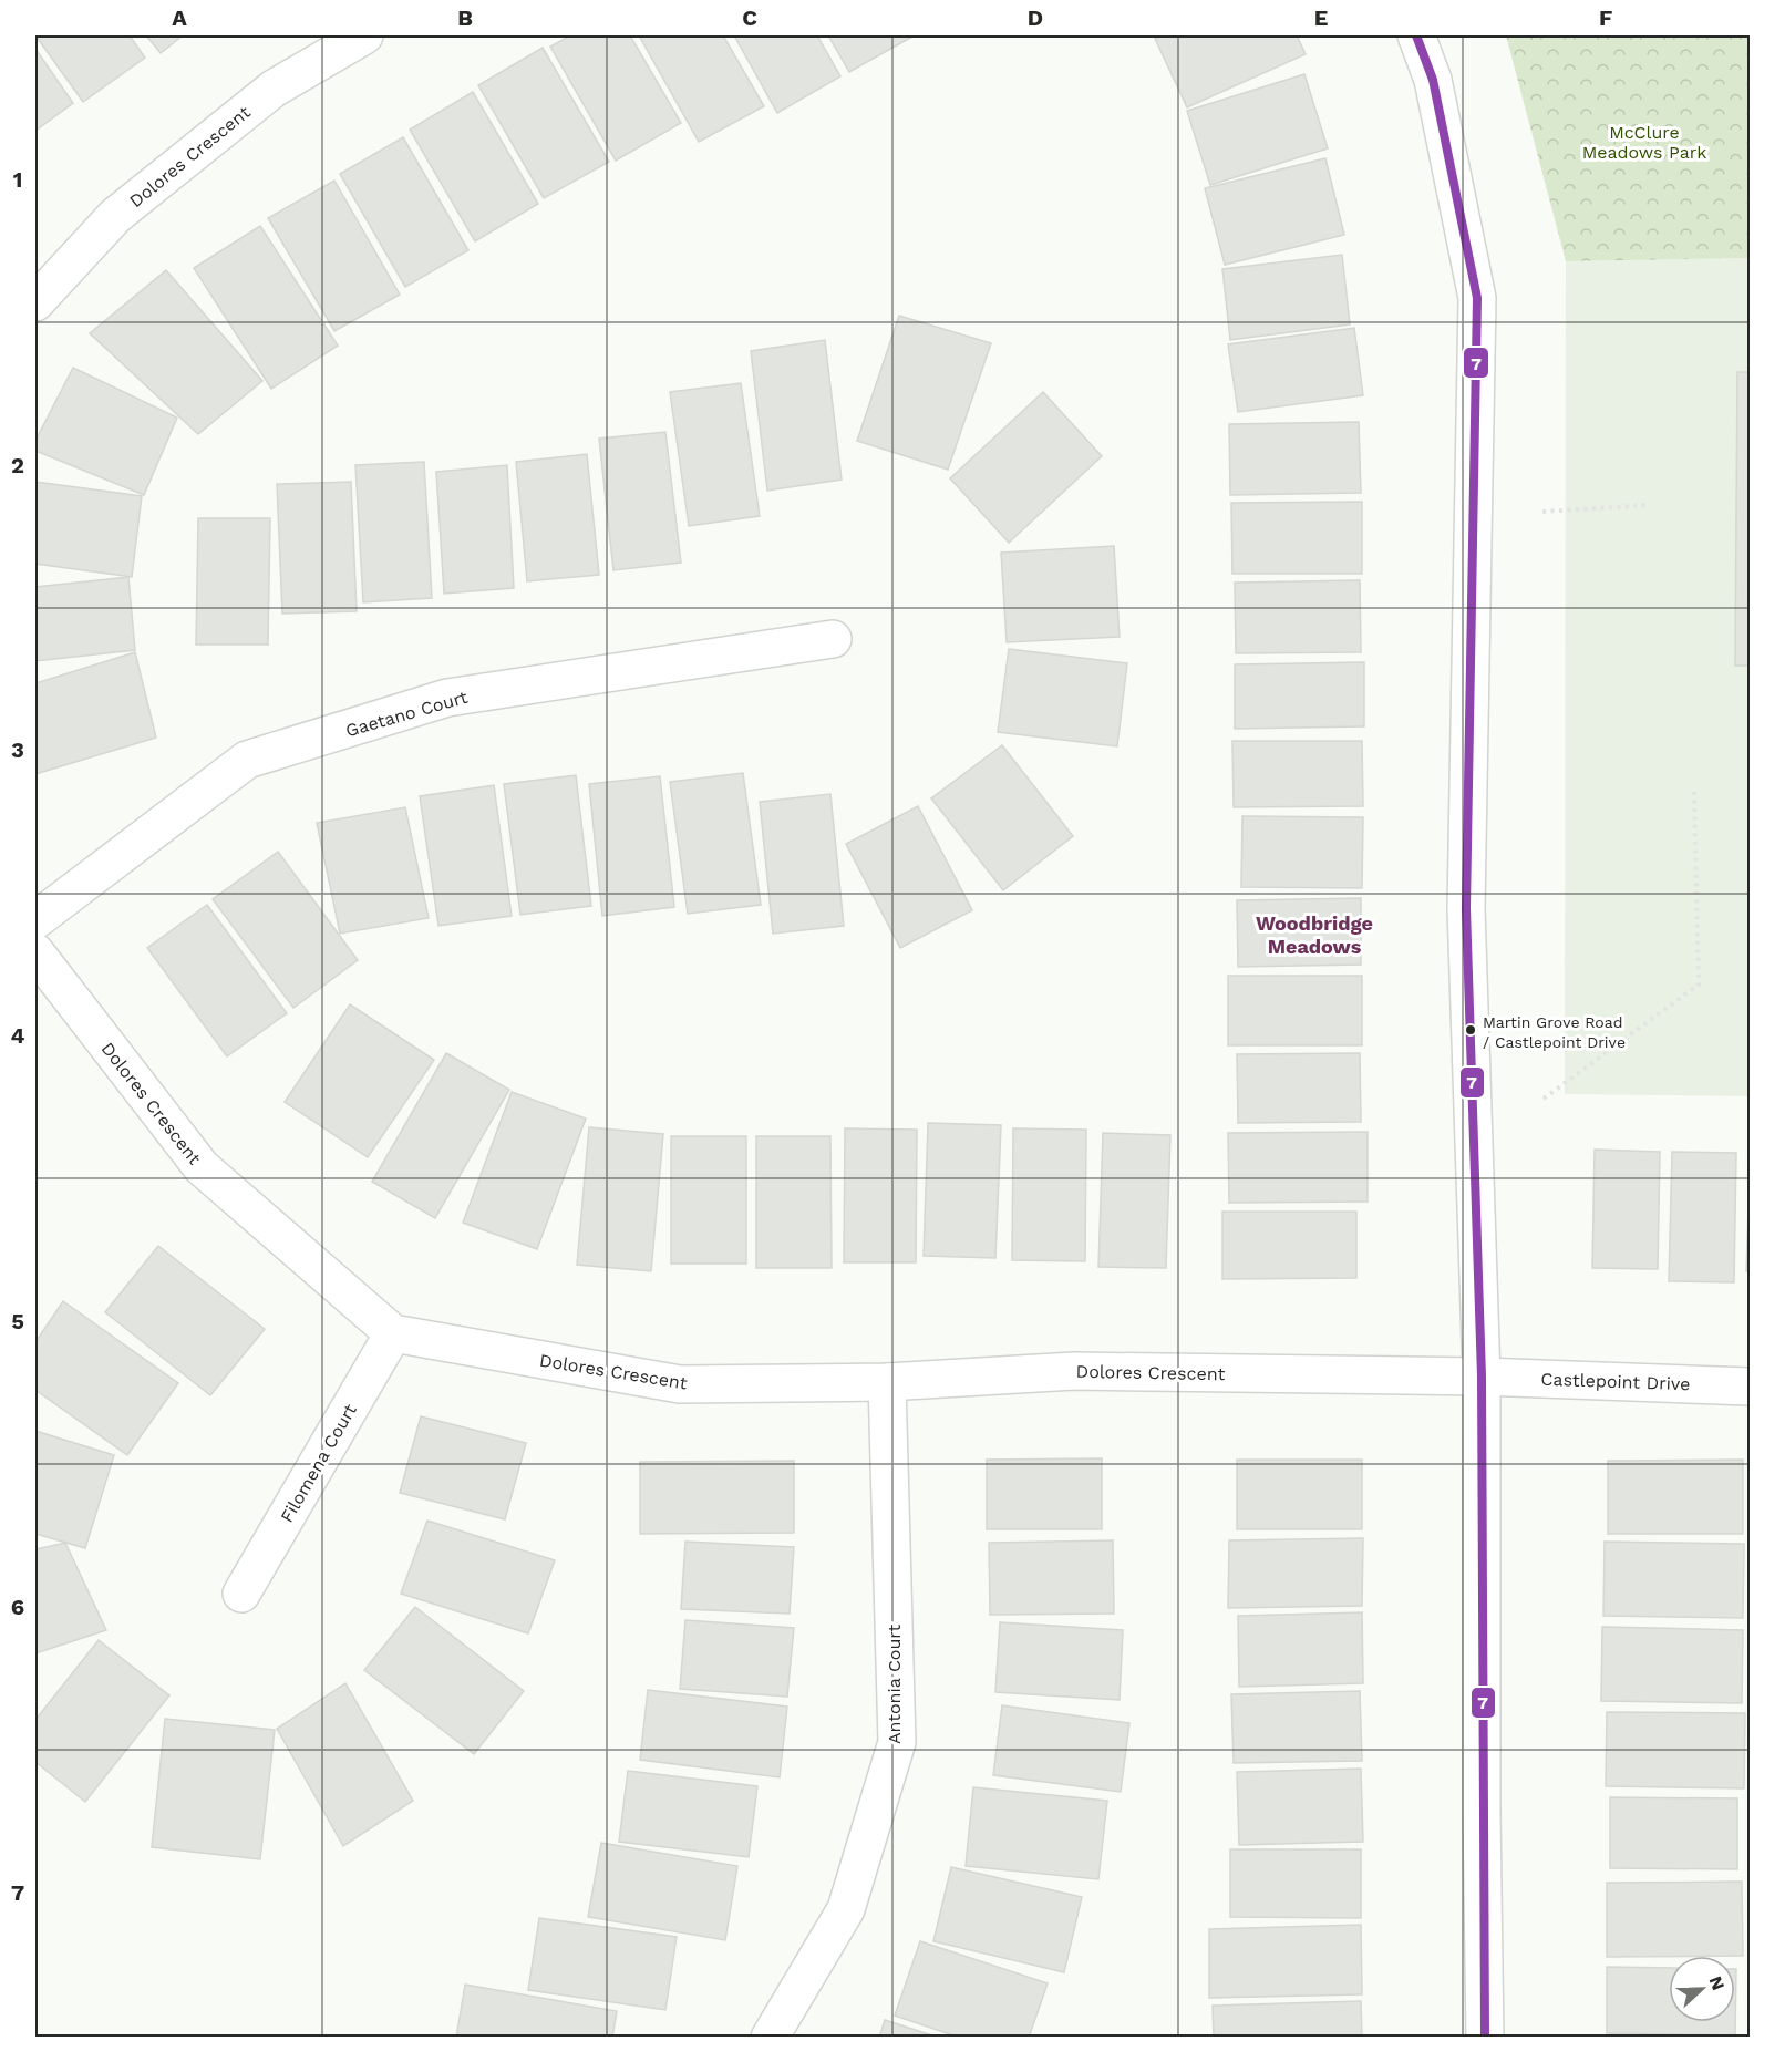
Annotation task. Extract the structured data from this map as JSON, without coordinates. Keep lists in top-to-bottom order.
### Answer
{
  "streets": {
    "street": [
      "Dolores Crescent",
      "Gaetano Court",
      "Castlepoint Drive",
      "Filomena Court",
      "Antonia Court"
    ]
  },
  "crossings": [
    ["Dolores Crescent", "Castlepoint Drive"],
    ["Dolores Crescent", "Filomena Court"],
    ["Dolores Crescent", "Antonia Court"]
  ],
  "districts": ["Woodbridge Meadows"],
  "parks": ["McClure Meadows Park"],
  "places": ["Martin Grove Road / Castlepoint Drive"],
  "lines": ["transit line 7"],
  "north": "right",
  "grid": {
    "columns": [
      "A",
      "B",
      "C",
      "D",
      "E",
      "F"
    ],
    "rows": [
      "1",
      "2",
      "3",
      "4",
      "5",
      "6",
      "7"
    ]
  }
}
